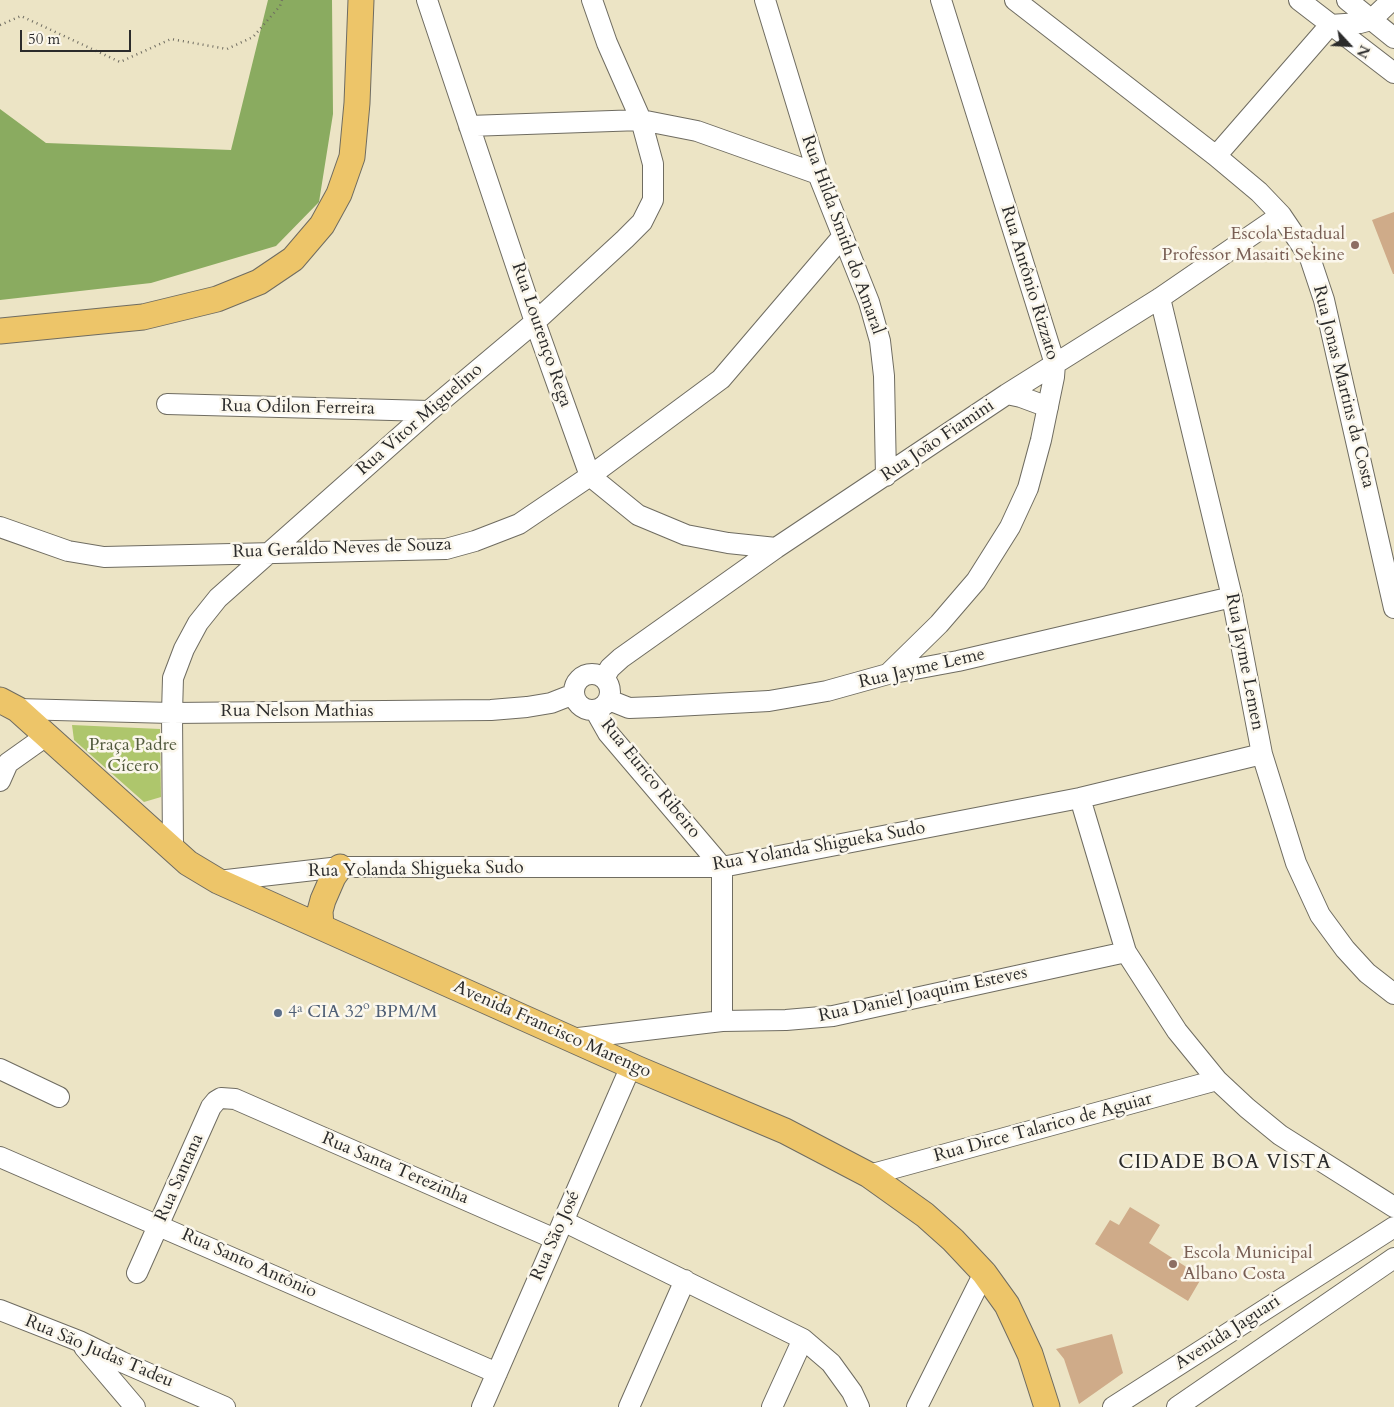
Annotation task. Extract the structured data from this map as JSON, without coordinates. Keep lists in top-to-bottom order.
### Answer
{
  "streets": {
    "main road": ["Avenida Francisco Marengo"],
    "street": [
      "Rua Hilda Smith do Amaral",
      "Rua Antônio Rizzato",
      "Rua Lourenço Rega",
      "Rua Jonas Martins da Costa",
      "Rua Odilon Ferreira",
      "Rua Vitor Miguelino",
      "Rua João Fiamini",
      "Rua Geraldo Neves de Souza",
      "Rua Jayme Lemen",
      "Rua Jayme Leme",
      "Rua Nelson Mathias",
      "Rua Eurico Ribeiro",
      "Rua Yolanda Shigueka Sudo",
      "Rua Daniel Joaquim Esteves",
      "Rua Dirce Talarico de Aguiar",
      "Rua Santa Terezinha",
      "Rua Santana",
      "Rua São José",
      "Rua Santo Antônio",
      "Avenida Jaguari",
      "Rua São Judas Tadeu"
    ]
  },
  "crossings": [
    ["Rua Hilda Smith do Amaral", "Rua João Fiamini"],
    ["Rua Hilda Smith do Amaral", "Rua Geraldo Neves de Souza"],
    ["Rua Antônio Rizzato", "Rua João Fiamini"],
    ["Rua Antônio Rizzato", "Rua Jayme Leme"],
    ["Rua Lourenço Rega", "Rua Vitor Miguelino"],
    ["Rua Lourenço Rega", "Rua Geraldo Neves de Souza"],
    ["Rua Jonas Martins da Costa", "Rua João Fiamini"],
    ["Rua Odilon Ferreira", "Rua Vitor Miguelino"],
    ["Rua Vitor Miguelino", "Rua Geraldo Neves de Souza"],
    ["Rua Vitor Miguelino", "Rua Nelson Mathias"],
    ["Rua Vitor Miguelino", "Avenida Francisco Marengo"],
    ["Rua João Fiamini", "Rua Jayme Lemen"],
    ["Rua João Fiamini", "Rua Jayme Leme"],
    ["Rua João Fiamini", "Rua Nelson Mathias"],
    ["Rua João Fiamini", "Rua Eurico Ribeiro"],
    ["Rua Jayme Lemen", "Rua Jayme Leme"],
    ["Rua Jayme Lemen", "Rua Yolanda Shigueka Sudo"],
    ["Rua Jayme Leme", "Rua Nelson Mathias"],
    ["Rua Jayme Leme", "Rua Eurico Ribeiro"],
    ["Rua Nelson Mathias", "Rua Eurico Ribeiro"],
    ["Rua Nelson Mathias", "Avenida Francisco Marengo"],
    ["Rua Eurico Ribeiro", "Rua Yolanda Shigueka Sudo"],
    ["Rua Yolanda Shigueka Sudo", "Avenida Francisco Marengo"],
    ["Rua Daniel Joaquim Esteves", "Avenida Francisco Marengo"],
    ["Avenida Francisco Marengo", "Rua Dirce Talarico de Aguiar"],
    ["Avenida Francisco Marengo", "Rua São José"],
    ["Rua Santa Terezinha", "Rua Santana"],
    ["Rua Santa Terezinha", "Rua São José"],
    ["Rua Santana", "Rua Santo Antônio"],
    ["Rua São José", "Rua Santo Antônio"]
  ],
  "districts": ["CIDADE BOA VISTA"],
  "parks": ["Praça Padre Cícero"],
  "places": ["Escola Estadual Professor Masaiti Sekine", "4ª CIA 32º BPM/M", "Escola Municipal Albano Costa"],
  "scale_bar": "50 m",
  "north": "bottom right"
}
